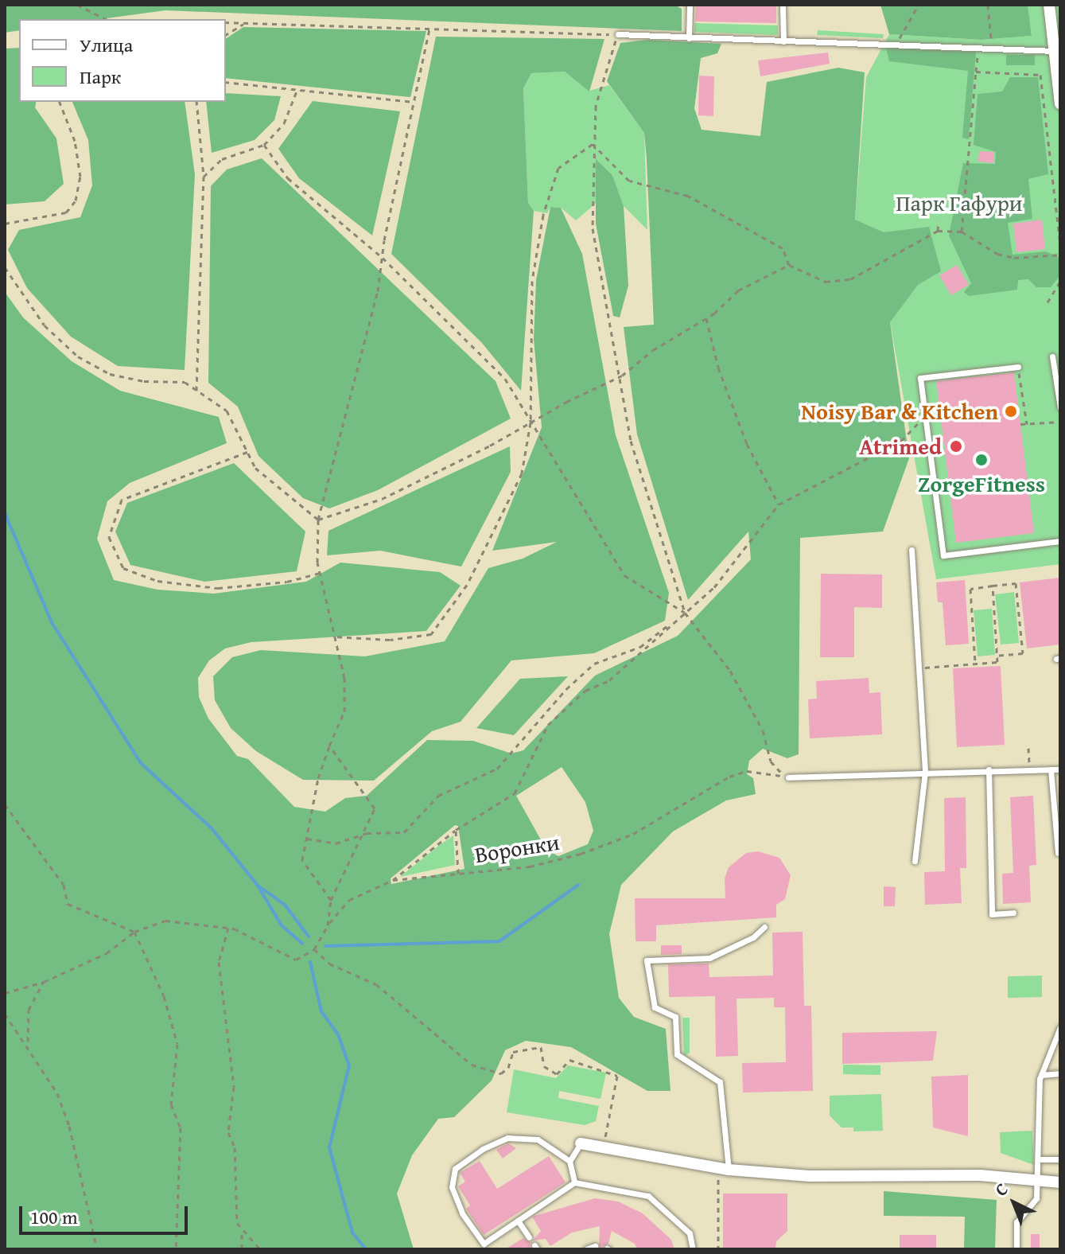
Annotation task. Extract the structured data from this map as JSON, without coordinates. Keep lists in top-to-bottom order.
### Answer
{
  "streets": {
    "path": ["Воронки"]
  },
  "parks": ["Парк Гафури"],
  "places": ["Noisy Bar & Kitchen", "Atrimed", "ZorgeFitness"],
  "legend": ["Улица", "Парк"],
  "scale_bar": "100 m",
  "north": "top left"
}
